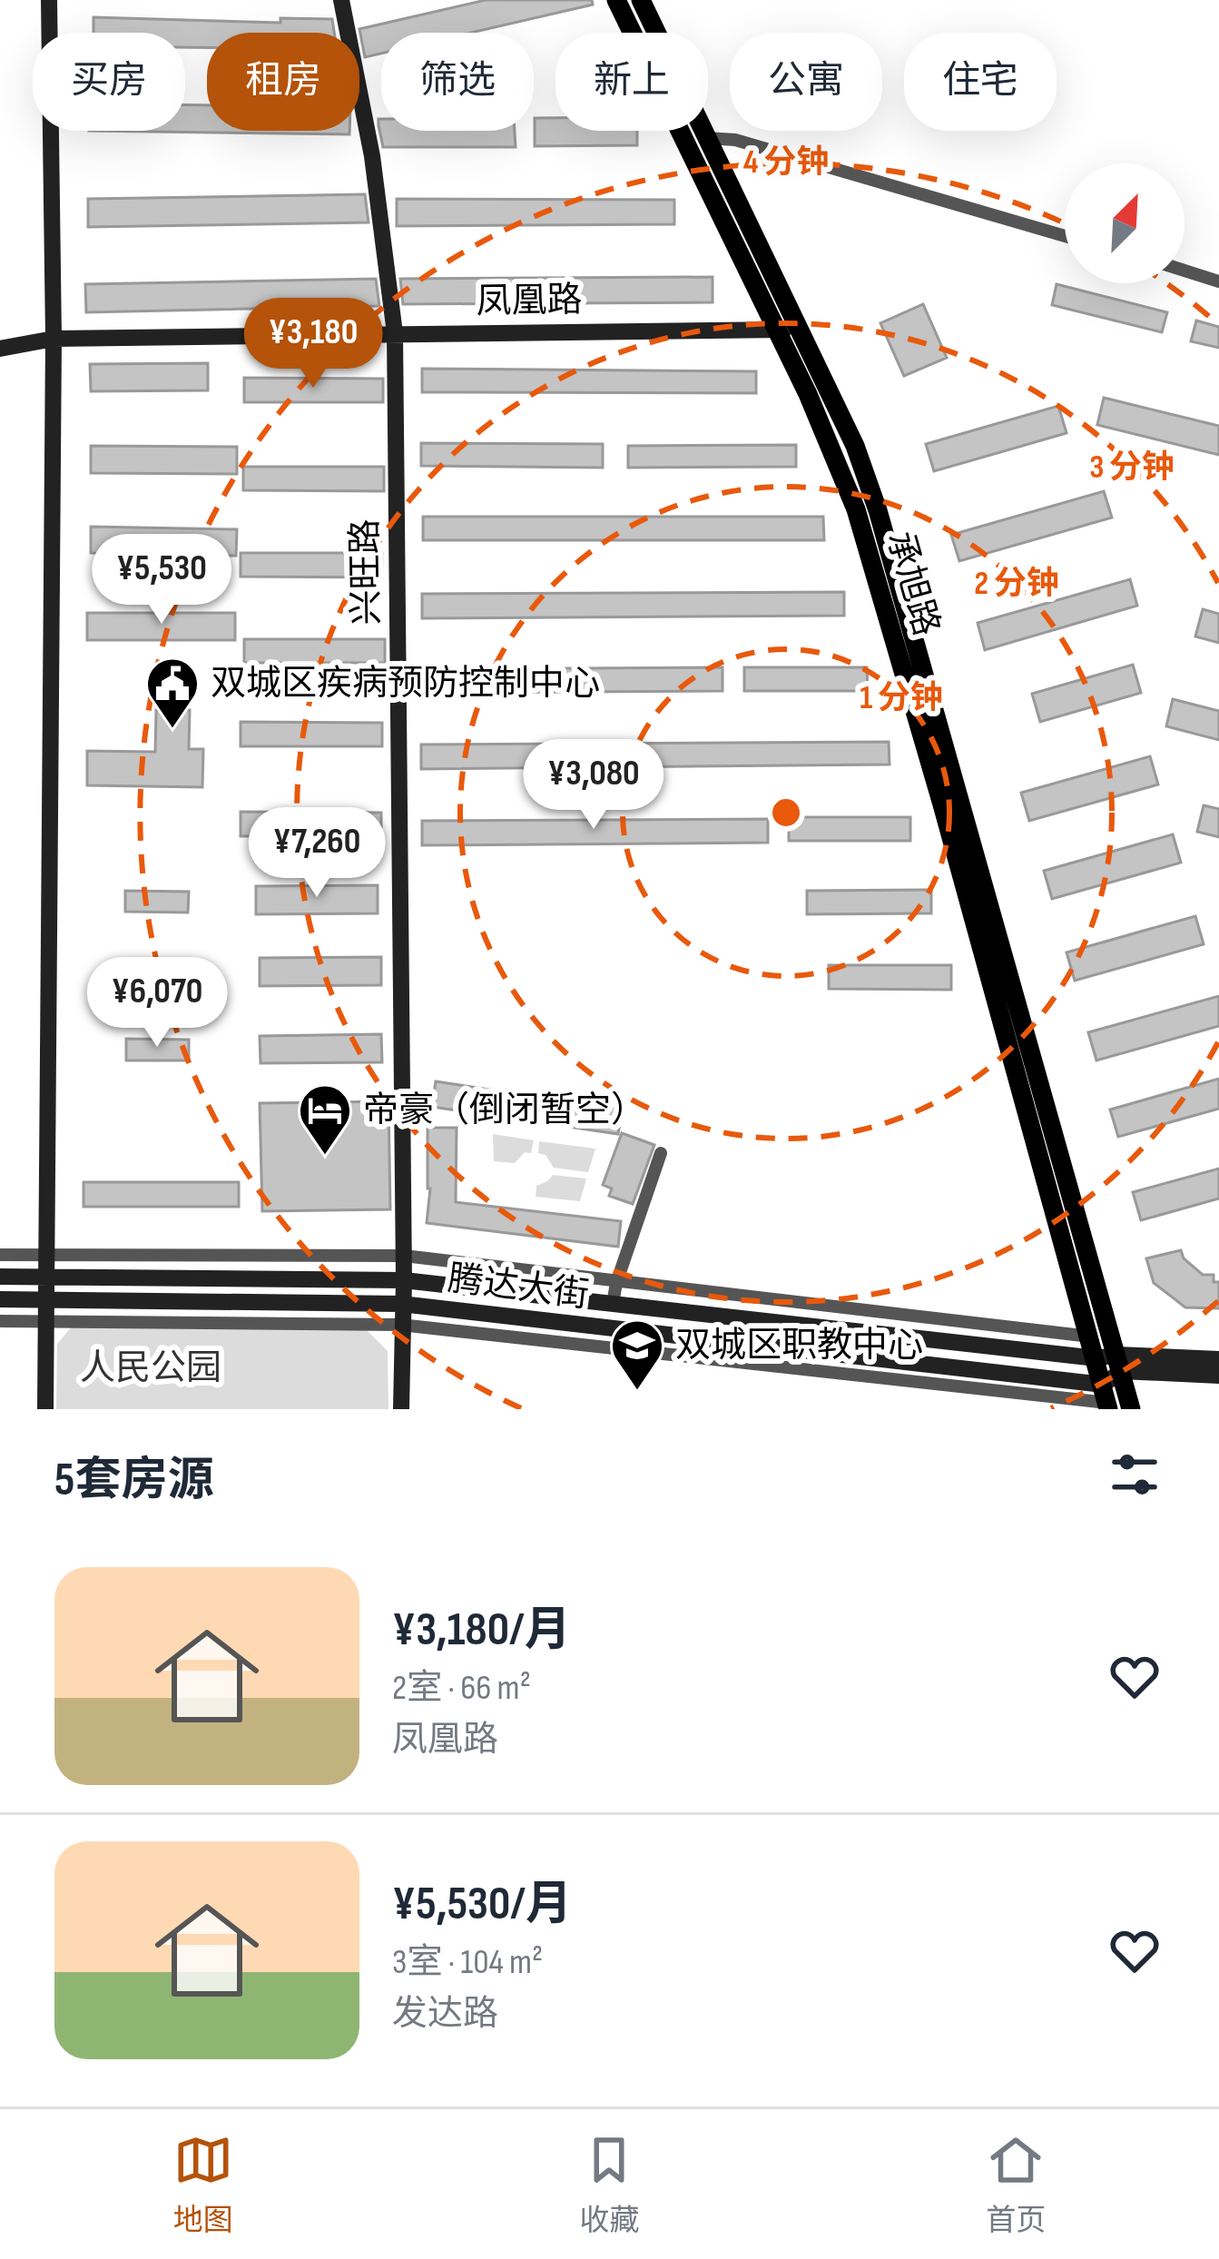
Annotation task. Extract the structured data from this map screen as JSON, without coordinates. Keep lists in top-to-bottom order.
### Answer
{
  "streets": {
    "main road": ["承旭路"],
    "street": ["凤凰路", "兴旺路", "腾达大街"]
  },
  "crossings": [
    ["凤凰路", "兴旺路"],
    ["凤凰路", "承旭路"],
    ["兴旺路", "腾达大街"],
    ["承旭路", "腾达大街"]
  ],
  "parks": ["人民公园"],
  "places": {
    "public building": ["双城区疾病预防控制中心"],
    "hotel": ["帝豪（倒闭暂空）"],
    "school or university": ["双城区职教中心"]
  },
  "north": "top right",
  "page": {
    "chip": [
      "买房",
      "租房",
      "筛选",
      "新上",
      "公寓",
      "住宅"
    ],
    "price": [
      "¥3,180",
      "¥5,530",
      "¥3,080",
      "¥7,260",
      "¥6,070"
    ],
    "heading": "5套房源",
    "list": [
      {
        "name": "¥3,180/月",
        "note": "2室 · 66 m² · 凤凰路"
      },
      {
        "name": "¥5,530/月",
        "note": "3室 · 104 m² · 发达路"
      }
    ],
    "tabs": ["地图", "收藏", "首页"]
  },
  "rings": [
    "4 分钟",
    "3 分钟",
    "2 分钟",
    "1 分钟"
  ]
}
